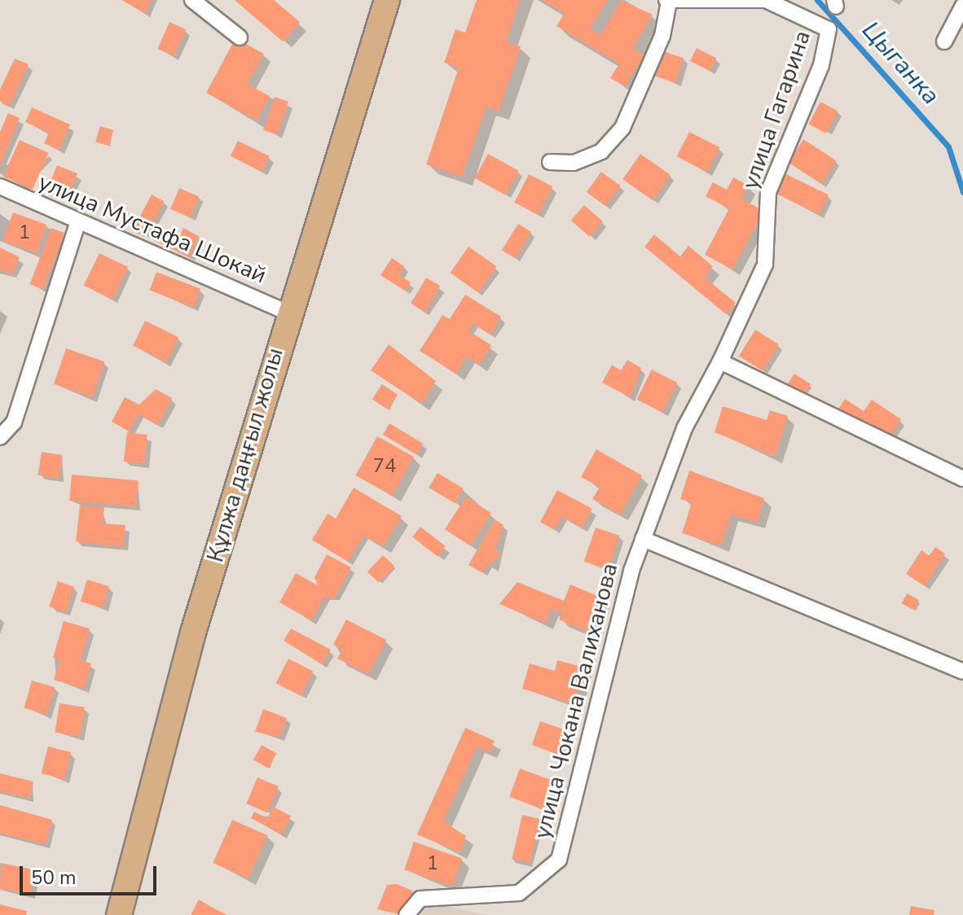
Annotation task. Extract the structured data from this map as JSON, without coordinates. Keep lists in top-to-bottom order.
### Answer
{
  "streets": {
    "main road": ["Құлжа даңғыл жолы"],
    "street": ["улица Гагарина", "улица Мустафа Шокай", "улица Чокана Валиханова"]
  },
  "crossings": [
    ["улица Гагарина", "улица Чокана Валиханова"],
    ["улица Мустафа Шокай", "Құлжа даңғыл жолы"]
  ],
  "water": ["Цыганка"],
  "house_numbers": ["1", "74", "1"],
  "scale_bar": "50 m"
}
